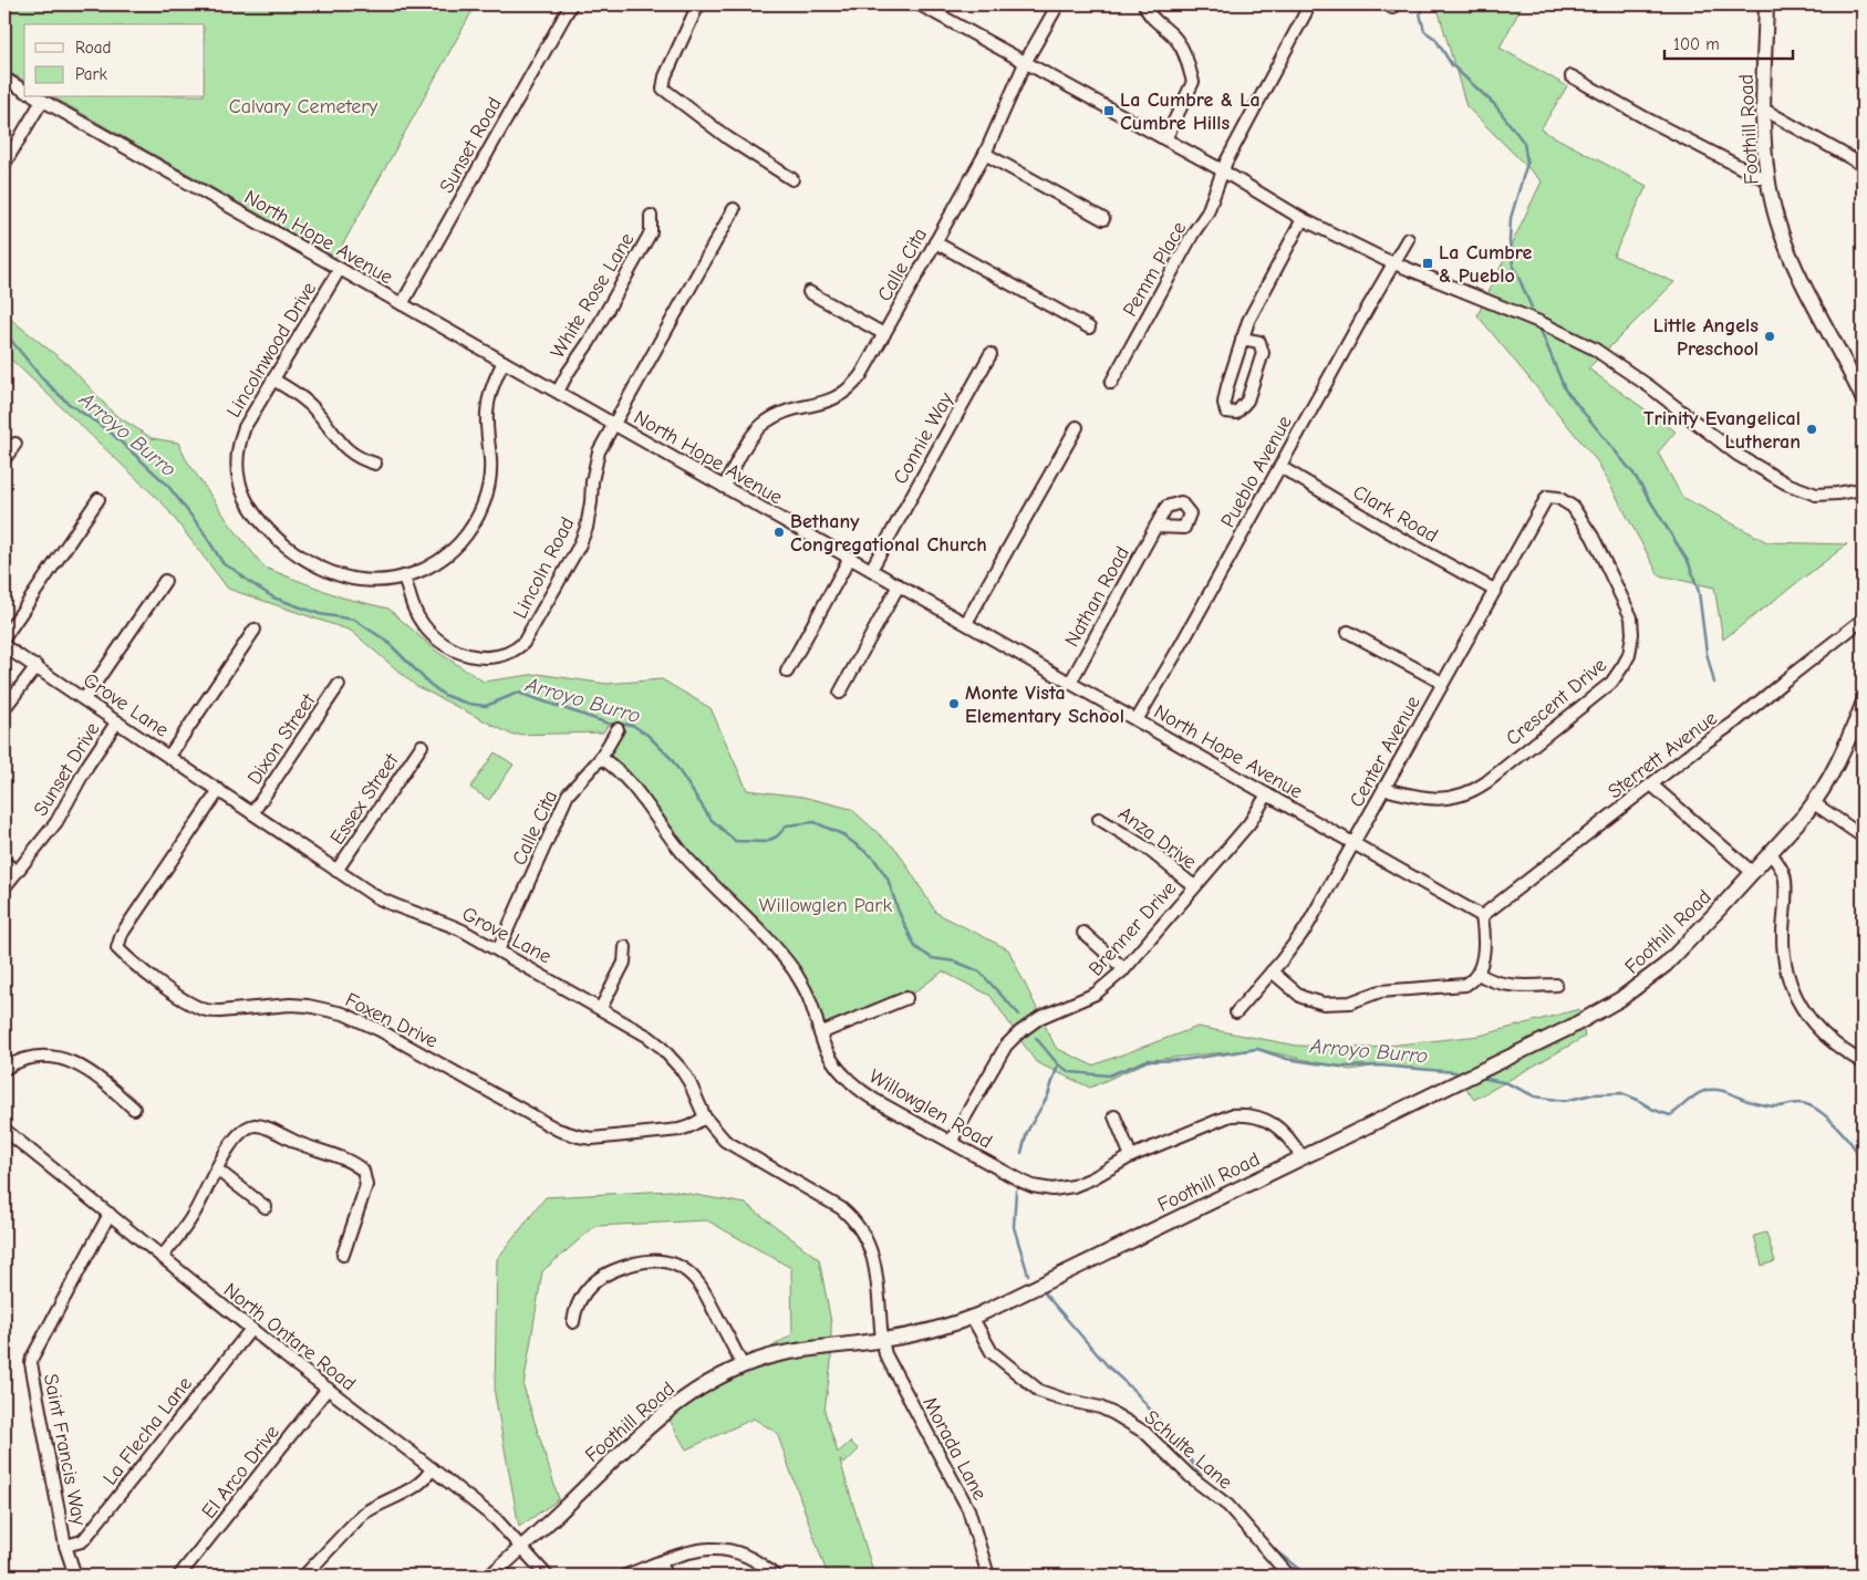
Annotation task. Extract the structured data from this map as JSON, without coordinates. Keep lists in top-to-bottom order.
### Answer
{
  "streets": {
    "main road": ["Foothill Road"],
    "street": [
      "Sunset Road",
      "North Hope Avenue",
      "Calle Cita",
      "Pemm Place",
      "White Rose Lane",
      "Lincolnwood Drive",
      "Connie Way",
      "Pueblo Avenue",
      "Clark Road",
      "Lincoln Road",
      "Nathan Road",
      "Crescent Drive",
      "Grove Lane",
      "Dixon Street",
      "Center Avenue",
      "Sterrett Avenue",
      "Sunset Drive",
      "Essex Street",
      "Anza Drive",
      "Brenner Drive",
      "Foxen Drive",
      "Willowglen Road",
      "North Ontare Road",
      "La Flecha Lane",
      "Morada Lane",
      "Saint Francis Way",
      "Schulte Lane",
      "El Arco Drive"
    ]
  },
  "crossings": [
    ["Foothill Road", "Grove Lane"],
    ["Foothill Road", "Willowglen Road"],
    ["Foothill Road", "North Ontare Road"],
    ["Foothill Road", "Morada Lane"],
    ["Foothill Road", "Schulte Lane"],
    ["Sunset Road", "North Hope Avenue"],
    ["North Hope Avenue", "Calle Cita"],
    ["North Hope Avenue", "White Rose Lane"],
    ["North Hope Avenue", "Lincolnwood Drive"],
    ["North Hope Avenue", "Connie Way"],
    ["North Hope Avenue", "Pueblo Avenue"],
    ["North Hope Avenue", "Lincoln Road"],
    ["North Hope Avenue", "Nathan Road"],
    ["North Hope Avenue", "Center Avenue"],
    ["North Hope Avenue", "Sterrett Avenue"],
    ["North Hope Avenue", "Brenner Drive"],
    ["Calle Cita", "Grove Lane"],
    ["Calle Cita", "Willowglen Road"],
    ["Lincolnwood Drive", "Lincoln Road"],
    ["Pueblo Avenue", "Clark Road"],
    ["Clark Road", "Center Avenue"],
    ["Crescent Drive", "Center Avenue"],
    ["Grove Lane", "Dixon Street"],
    ["Grove Lane", "Sunset Drive"],
    ["Grove Lane", "Essex Street"],
    ["Grove Lane", "Foxen Drive"],
    ["Grove Lane", "Morada Lane"],
    ["Anza Drive", "Brenner Drive"],
    ["Brenner Drive", "Willowglen Road"],
    ["North Ontare Road", "La Flecha Lane"],
    ["North Ontare Road", "Saint Francis Way"],
    ["North Ontare Road", "El Arco Drive"],
    ["La Flecha Lane", "Saint Francis Way"]
  ],
  "water": ["Arroyo Burro"],
  "parks": ["Calvary Cemetery", "Willowglen Park"],
  "places": {
    "transit": ["La Cumbre & La Cumbre Hills", "La Cumbre & Pueblo"],
    "other": [
      "Little Angels Preschool",
      "Trinity Evangelical Lutheran",
      "Bethany Congregational Church",
      "Monte Vista Elementary School"
    ]
  },
  "legend": ["Road", "Park"],
  "scale_bar": "100 m"
}
